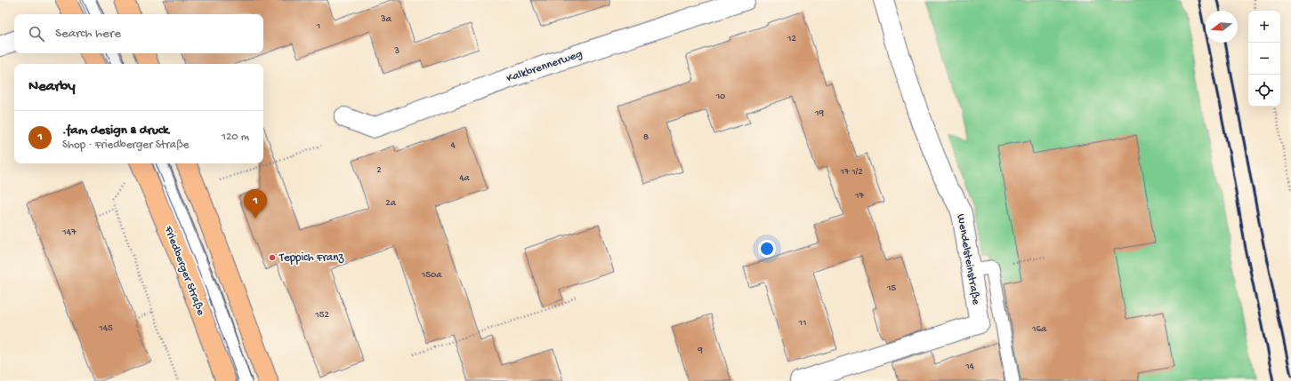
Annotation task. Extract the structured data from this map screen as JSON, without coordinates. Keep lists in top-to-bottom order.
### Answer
{
  "streets": {
    "main road": ["Friedberger Straße"],
    "street": ["Kalkbrennerweg", "Wendelsteinstraße"]
  },
  "places": ["Teppich Franz"],
  "house_numbers": [
    "3a",
    "1",
    "12",
    "3",
    "10",
    "19",
    "8",
    "4",
    "2",
    "17 1/2",
    "4a",
    "17",
    "2a",
    "147",
    "150a",
    "15",
    "152",
    "11",
    "145",
    "16a",
    "9",
    "14"
  ],
  "north": "left",
  "page": {
    "map_buttons": ["+", "−"],
    "search": "Search here",
    "heading": "Nearby",
    "list": [
      {
        "mark": "1",
        "name": ".fam design & druck",
        "note": "Shop · Friedberger Straße",
        "value": "120 m"
      }
    ],
    "pins": "1"
  }
}
